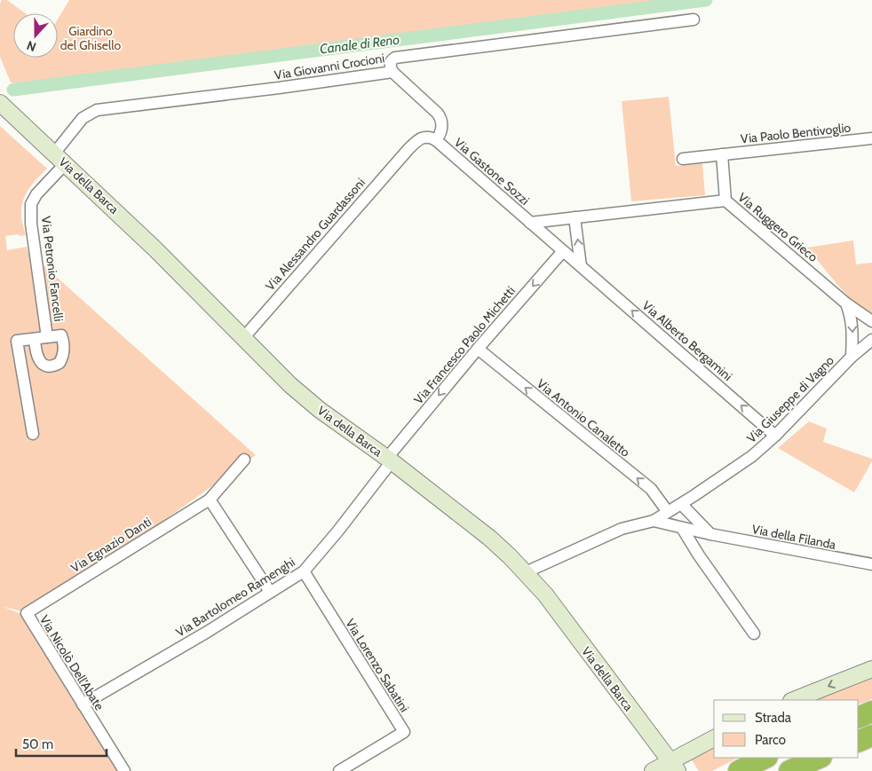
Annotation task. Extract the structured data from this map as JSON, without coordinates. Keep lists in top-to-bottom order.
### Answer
{
  "streets": {
    "street": [
      "Via Giovanni Crocioni",
      "Via Paolo Bentivoglio",
      "Via Gastone Sozzi",
      "Via della Barca",
      "Via Ruggero Grieco",
      "Via Alessandro Guardassoni",
      "Via Petronio Fancelli",
      "Via Alberto Bergamini",
      "Via Francesco Paolo Michetti",
      "Via Giuseppe di Vagno",
      "Via Antonio Canaletto",
      "Via della Filanda",
      "Via Egnazio Danti",
      "Via Bartolomeo Ramenghi",
      "Via Nicolò Dell'Abate",
      "Via Lorenzo Sabatini"
    ]
  },
  "crossings": [
    ["Via Giovanni Crocioni", "Via Gastone Sozzi"],
    ["Via Giovanni Crocioni", "Via della Barca"],
    ["Via Giovanni Crocioni", "Via Petronio Fancelli"],
    ["Via Gastone Sozzi", "Via Ruggero Grieco"],
    ["Via Gastone Sozzi", "Via Alessandro Guardassoni"],
    ["Via Gastone Sozzi", "Via Alberto Bergamini"],
    ["Via Gastone Sozzi", "Via Francesco Paolo Michetti"],
    ["Via della Barca", "Via Alessandro Guardassoni"],
    ["Via della Barca", "Via Petronio Fancelli"],
    ["Via della Barca", "Via Francesco Paolo Michetti"],
    ["Via della Barca", "Via della Filanda"],
    ["Via della Barca", "Via Bartolomeo Ramenghi"],
    ["Via Alberto Bergamini", "Via Francesco Paolo Michetti"],
    ["Via Alberto Bergamini", "Via Giuseppe di Vagno"],
    ["Via Francesco Paolo Michetti", "Via Antonio Canaletto"],
    ["Via Francesco Paolo Michetti", "Via Bartolomeo Ramenghi"],
    ["Via Giuseppe di Vagno", "Via della Filanda"],
    ["Via Antonio Canaletto", "Via della Filanda"],
    ["Via Egnazio Danti", "Via Nicolò Dell'Abate"],
    ["Via Bartolomeo Ramenghi", "Via Nicolò Dell'Abate"],
    ["Via Bartolomeo Ramenghi", "Via Lorenzo Sabatini"]
  ],
  "one_way": ["Via Alberto Bergamini", "Via Francesco Paolo Michetti", "Via Antonio Canaletto"],
  "water": ["Canale di Reno"],
  "parks": ["Giardino del Ghisello"],
  "legend": ["Strada", "Parco"],
  "scale_bar": "50 m",
  "north": "bottom"
}
